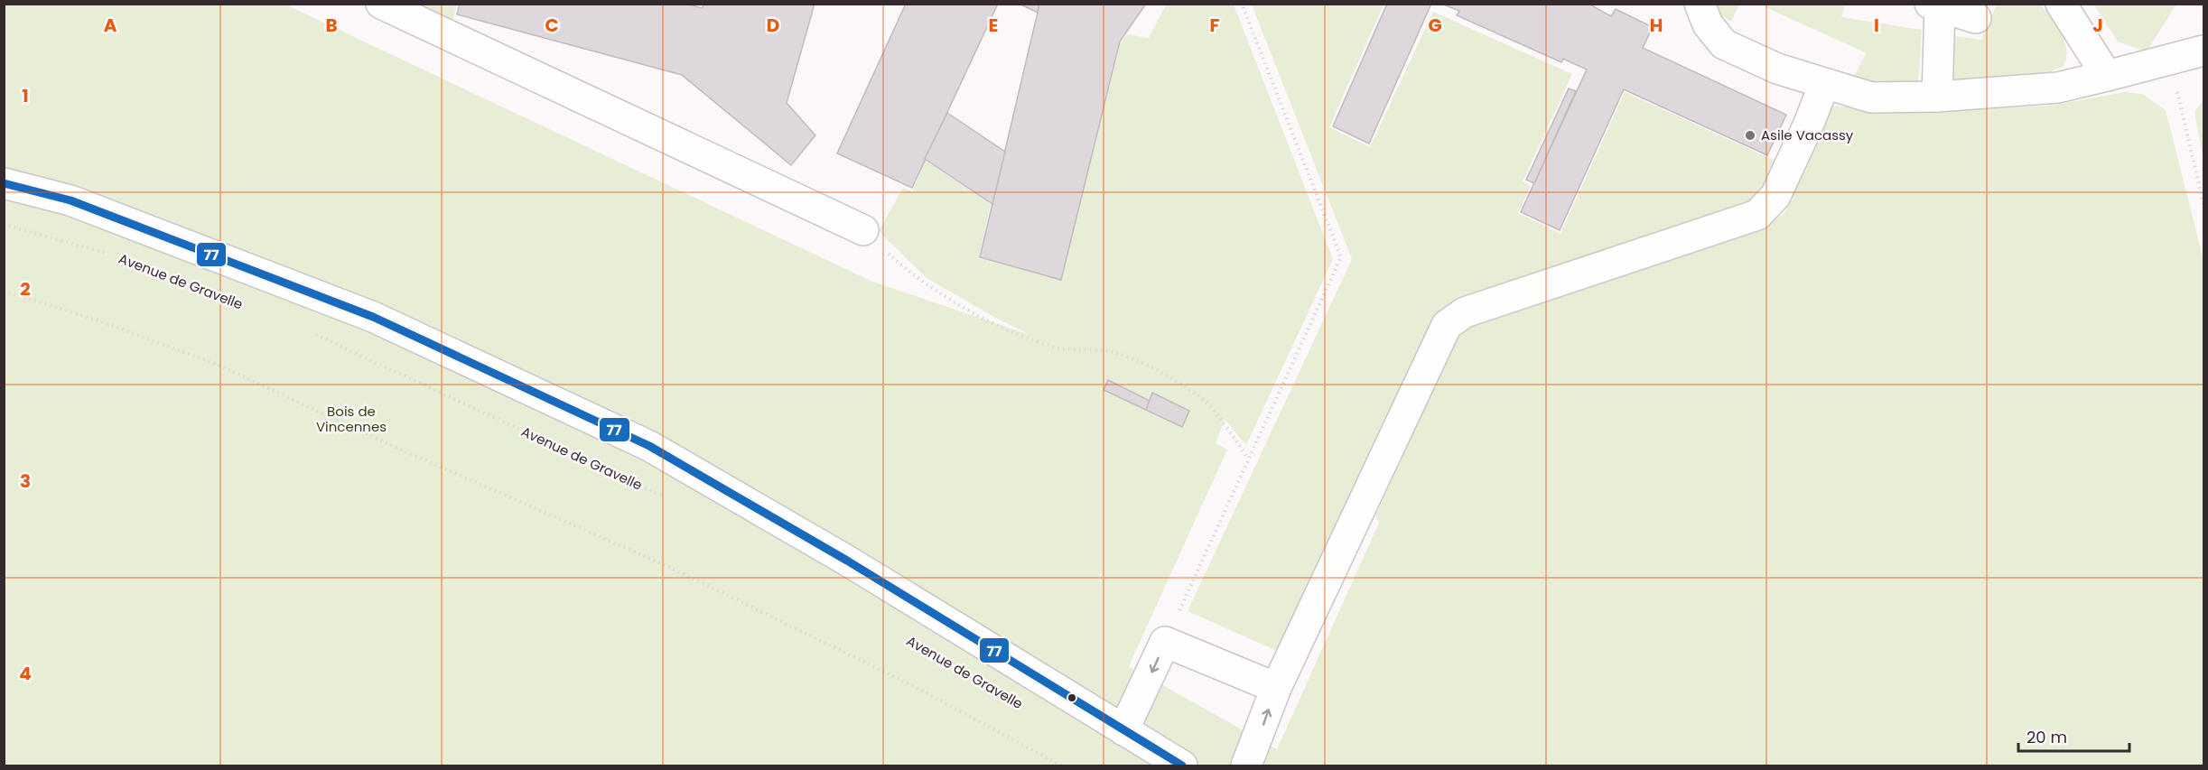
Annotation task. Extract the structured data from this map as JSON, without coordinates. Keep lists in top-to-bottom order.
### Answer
{
  "streets": {
    "path": ["Avenue de Gravelle"]
  },
  "parks": ["Bois de Vincennes"],
  "places": ["Asile Vacassy"],
  "lines": ["transit line 77"],
  "scale_bar": "20 m",
  "grid": {
    "columns": [
      "A",
      "B",
      "C",
      "D",
      "E",
      "F",
      "G",
      "H",
      "I",
      "J"
    ],
    "rows": [
      "1",
      "2",
      "3",
      "4"
    ]
  }
}
